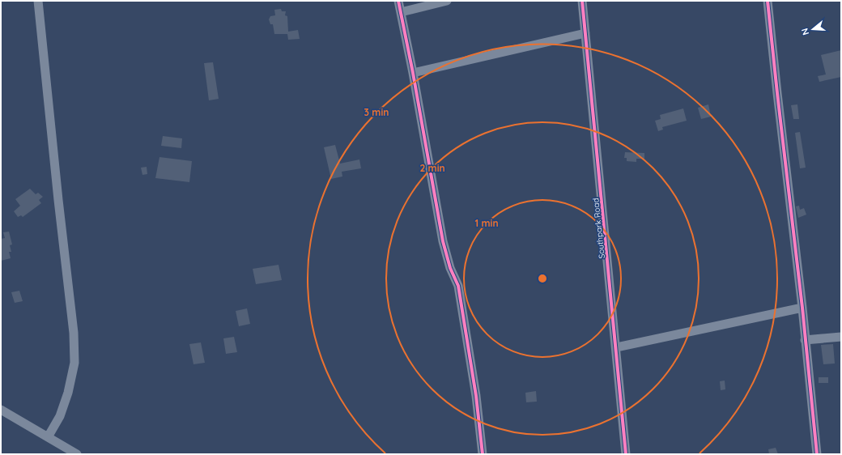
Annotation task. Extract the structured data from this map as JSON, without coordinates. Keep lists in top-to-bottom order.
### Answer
{
  "streets": {
    "street": ["Southpark Road"]
  },
  "north": "left",
  "rings": ["3 min", "2 min", "1 min"]
}
